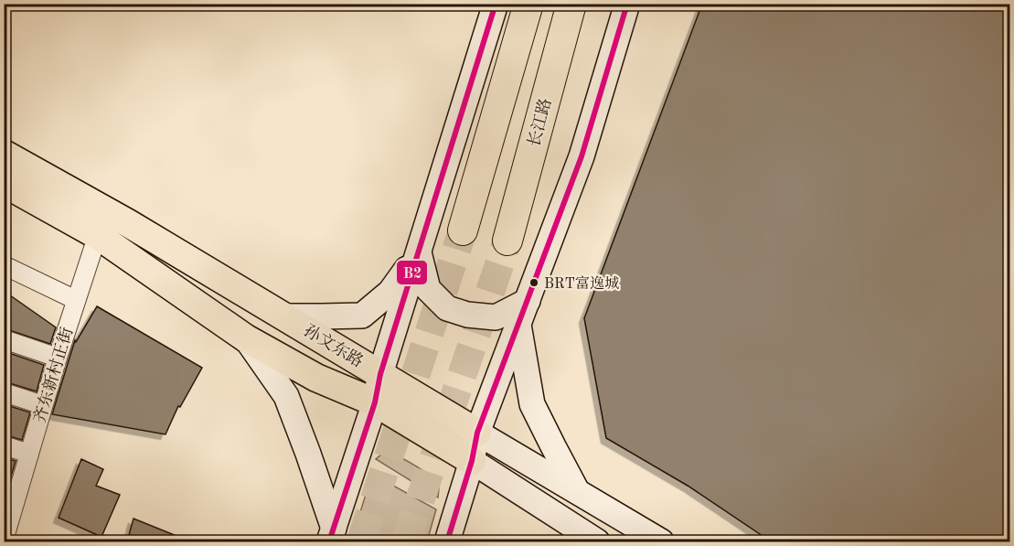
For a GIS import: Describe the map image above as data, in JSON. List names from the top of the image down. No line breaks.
{"streets":{"highway":["长江路"],"main road":["孙文东路"],"street":["齐东新村正街"]},"crossings":[["孙文东路","齐东新村正街"]],"places":["BRT富逸城"],"lines":["transit line B2"]}
